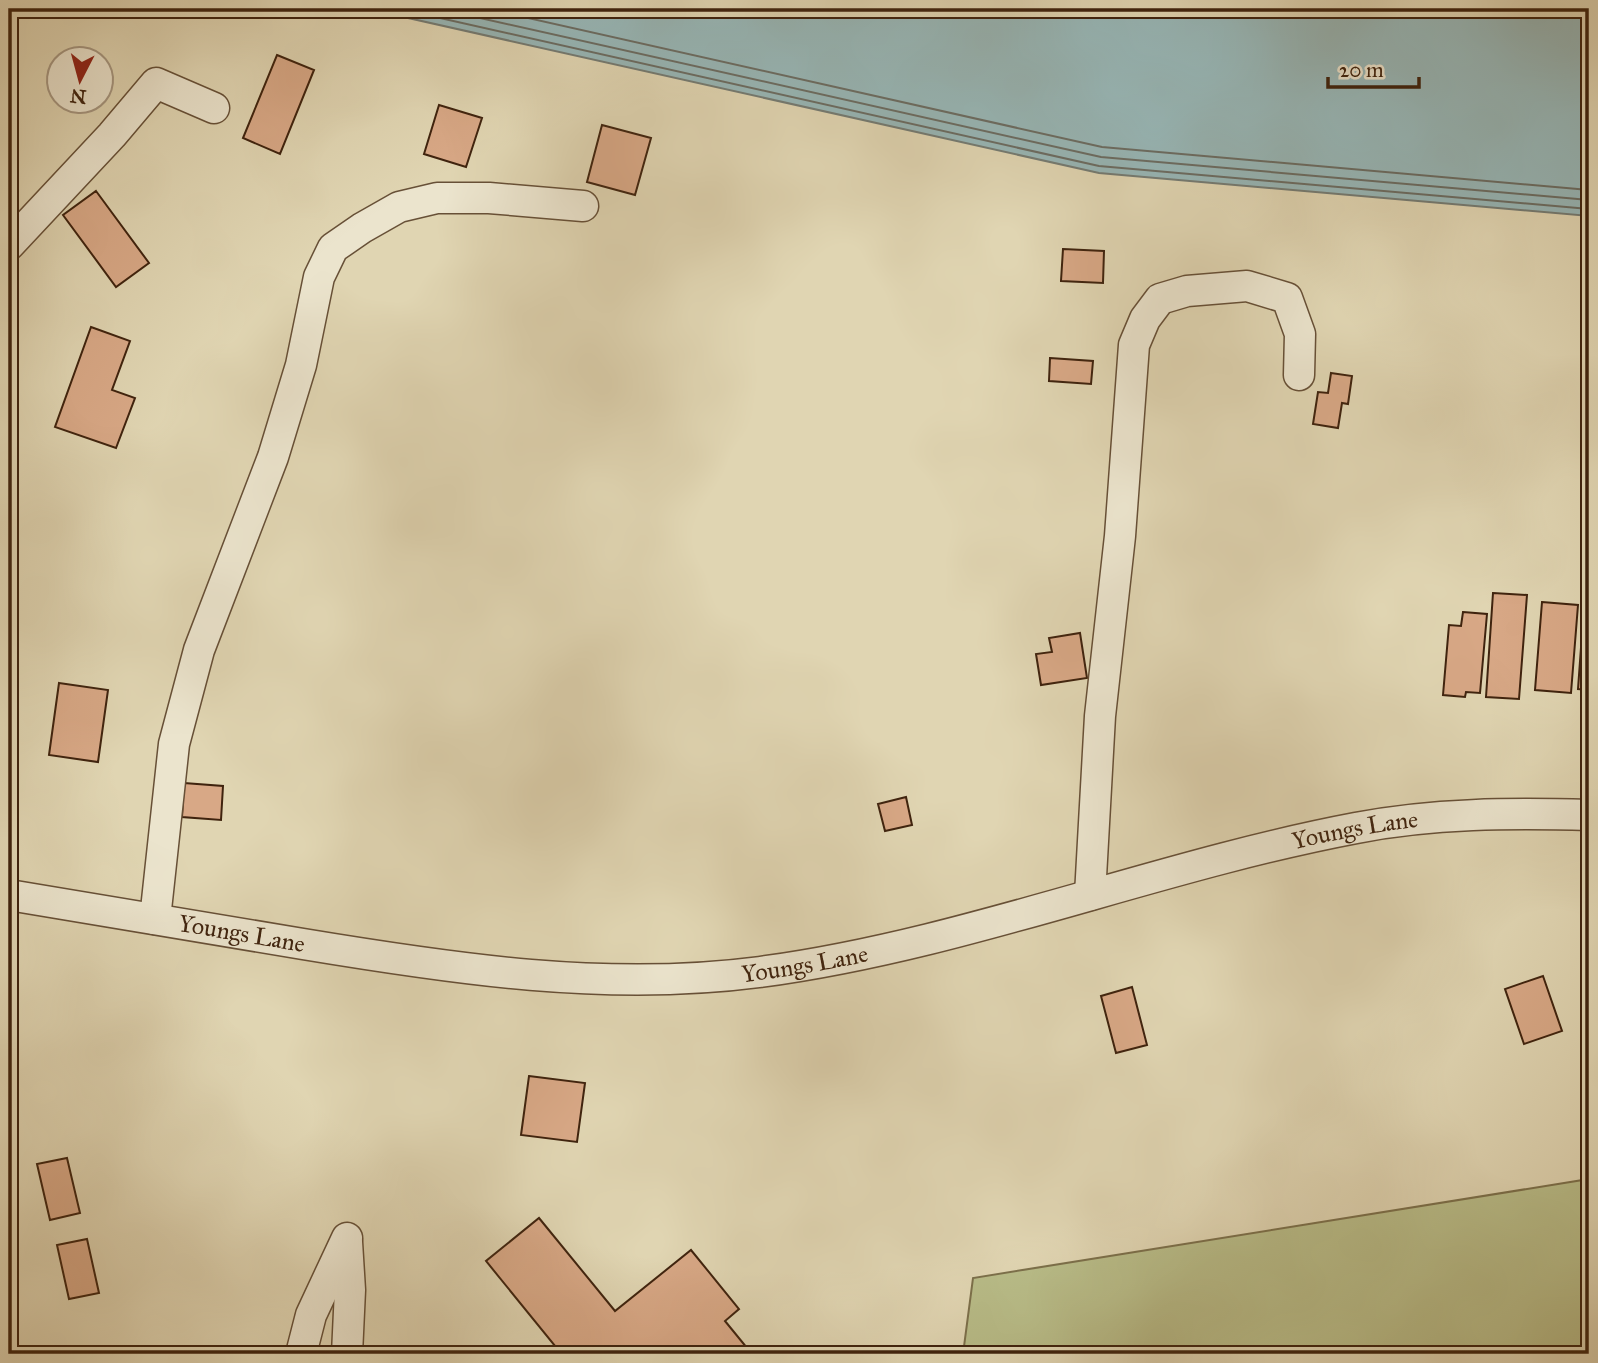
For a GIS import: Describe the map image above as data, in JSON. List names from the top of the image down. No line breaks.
{"streets":{"street":["Youngs Lane"]},"scale_bar":"20 m","north":"bottom"}
